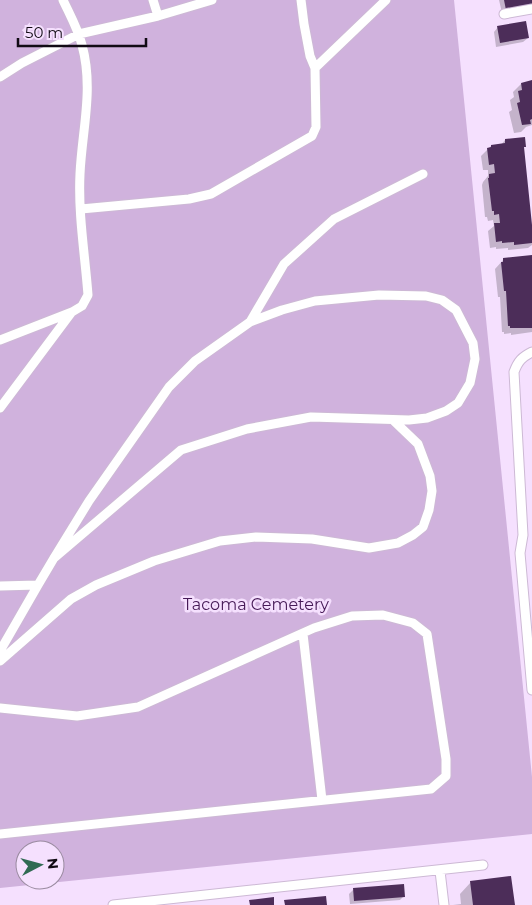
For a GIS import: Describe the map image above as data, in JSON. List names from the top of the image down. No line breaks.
{"parks":["Tacoma Cemetery"],"scale_bar":"50 m","north":"right"}
